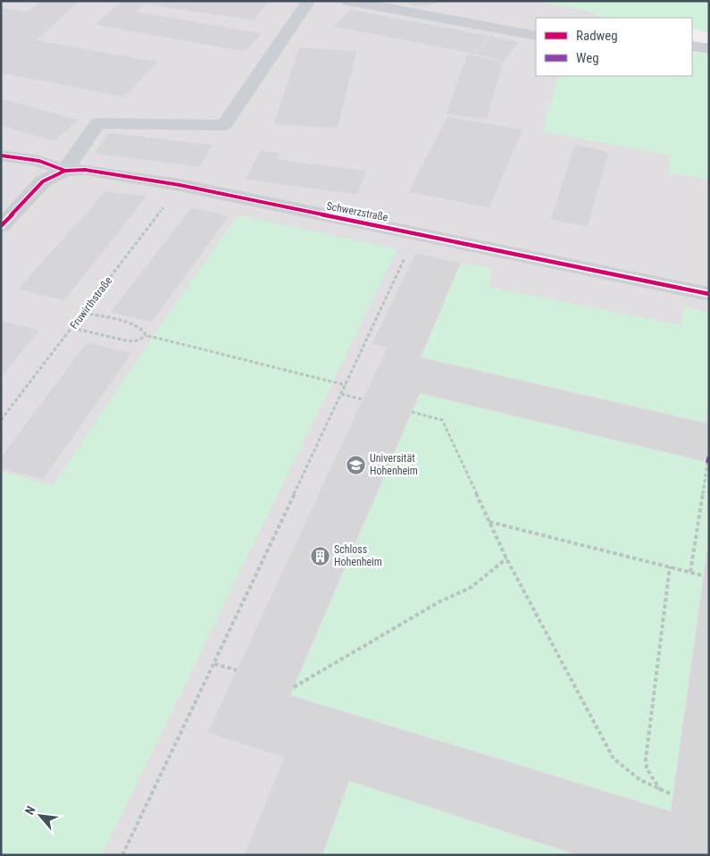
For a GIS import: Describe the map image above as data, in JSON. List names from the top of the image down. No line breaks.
{"streets":{"street":["Schwerzstraße"],"path":["Fruwirthstraße"]},"crossings":[["Schwerzstraße","Fruwirthstraße"]],"places":{"school or university":["Universität Hohenheim"],"building":["Schloss Hohenheim"]},"legend":["Radweg","Weg"],"north":"top left"}
